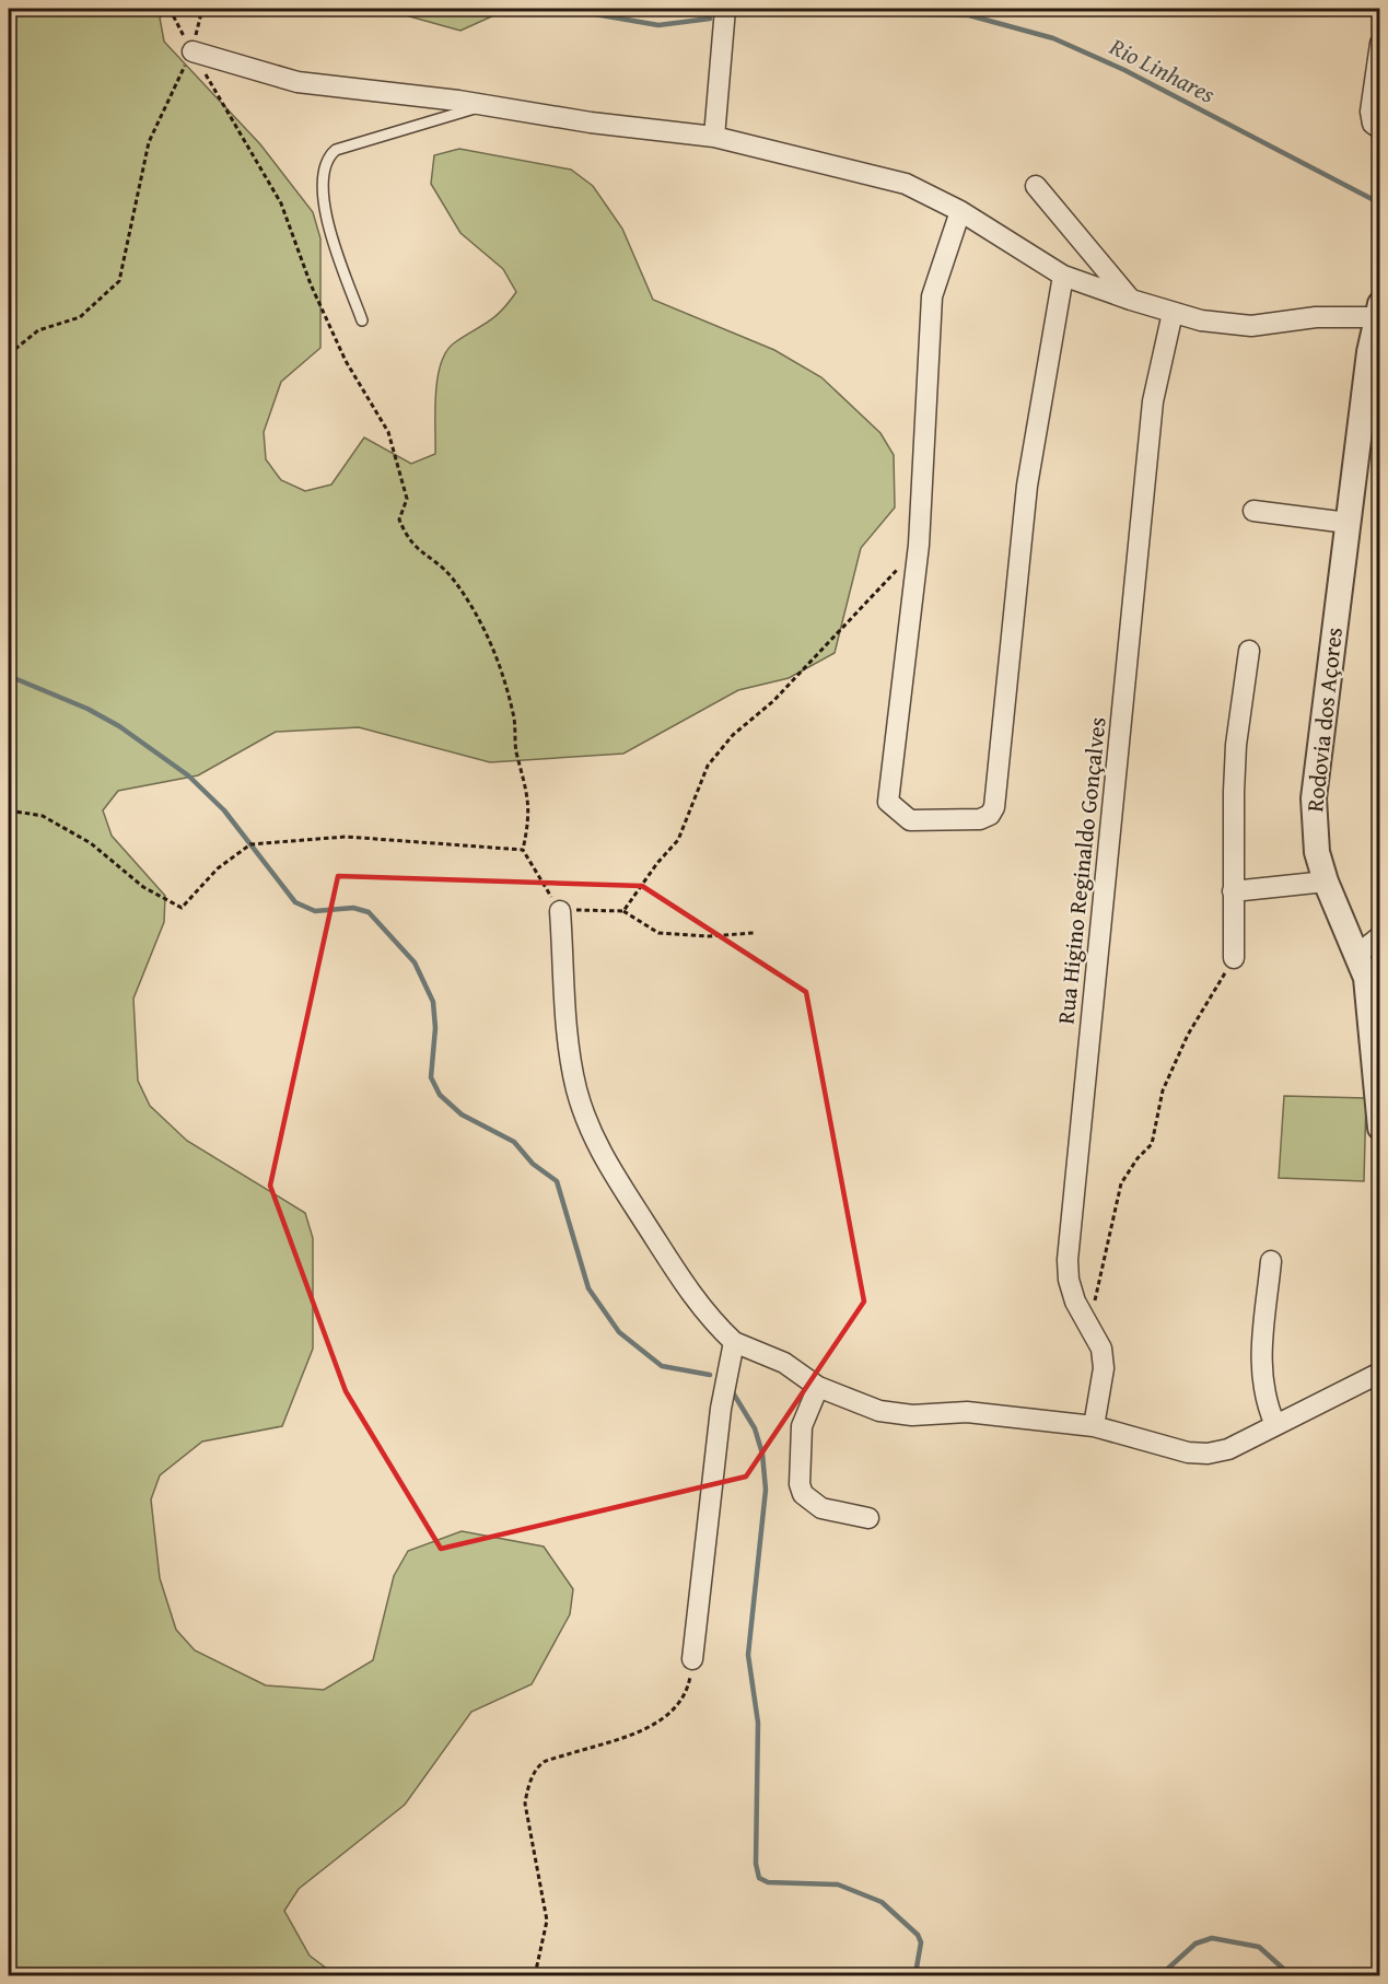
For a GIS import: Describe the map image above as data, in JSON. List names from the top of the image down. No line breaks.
{"streets":{"street":["Rodovia dos Açores","Rua Higino Reginaldo Gonçalves"]},"water":["Rio Linhares"]}
